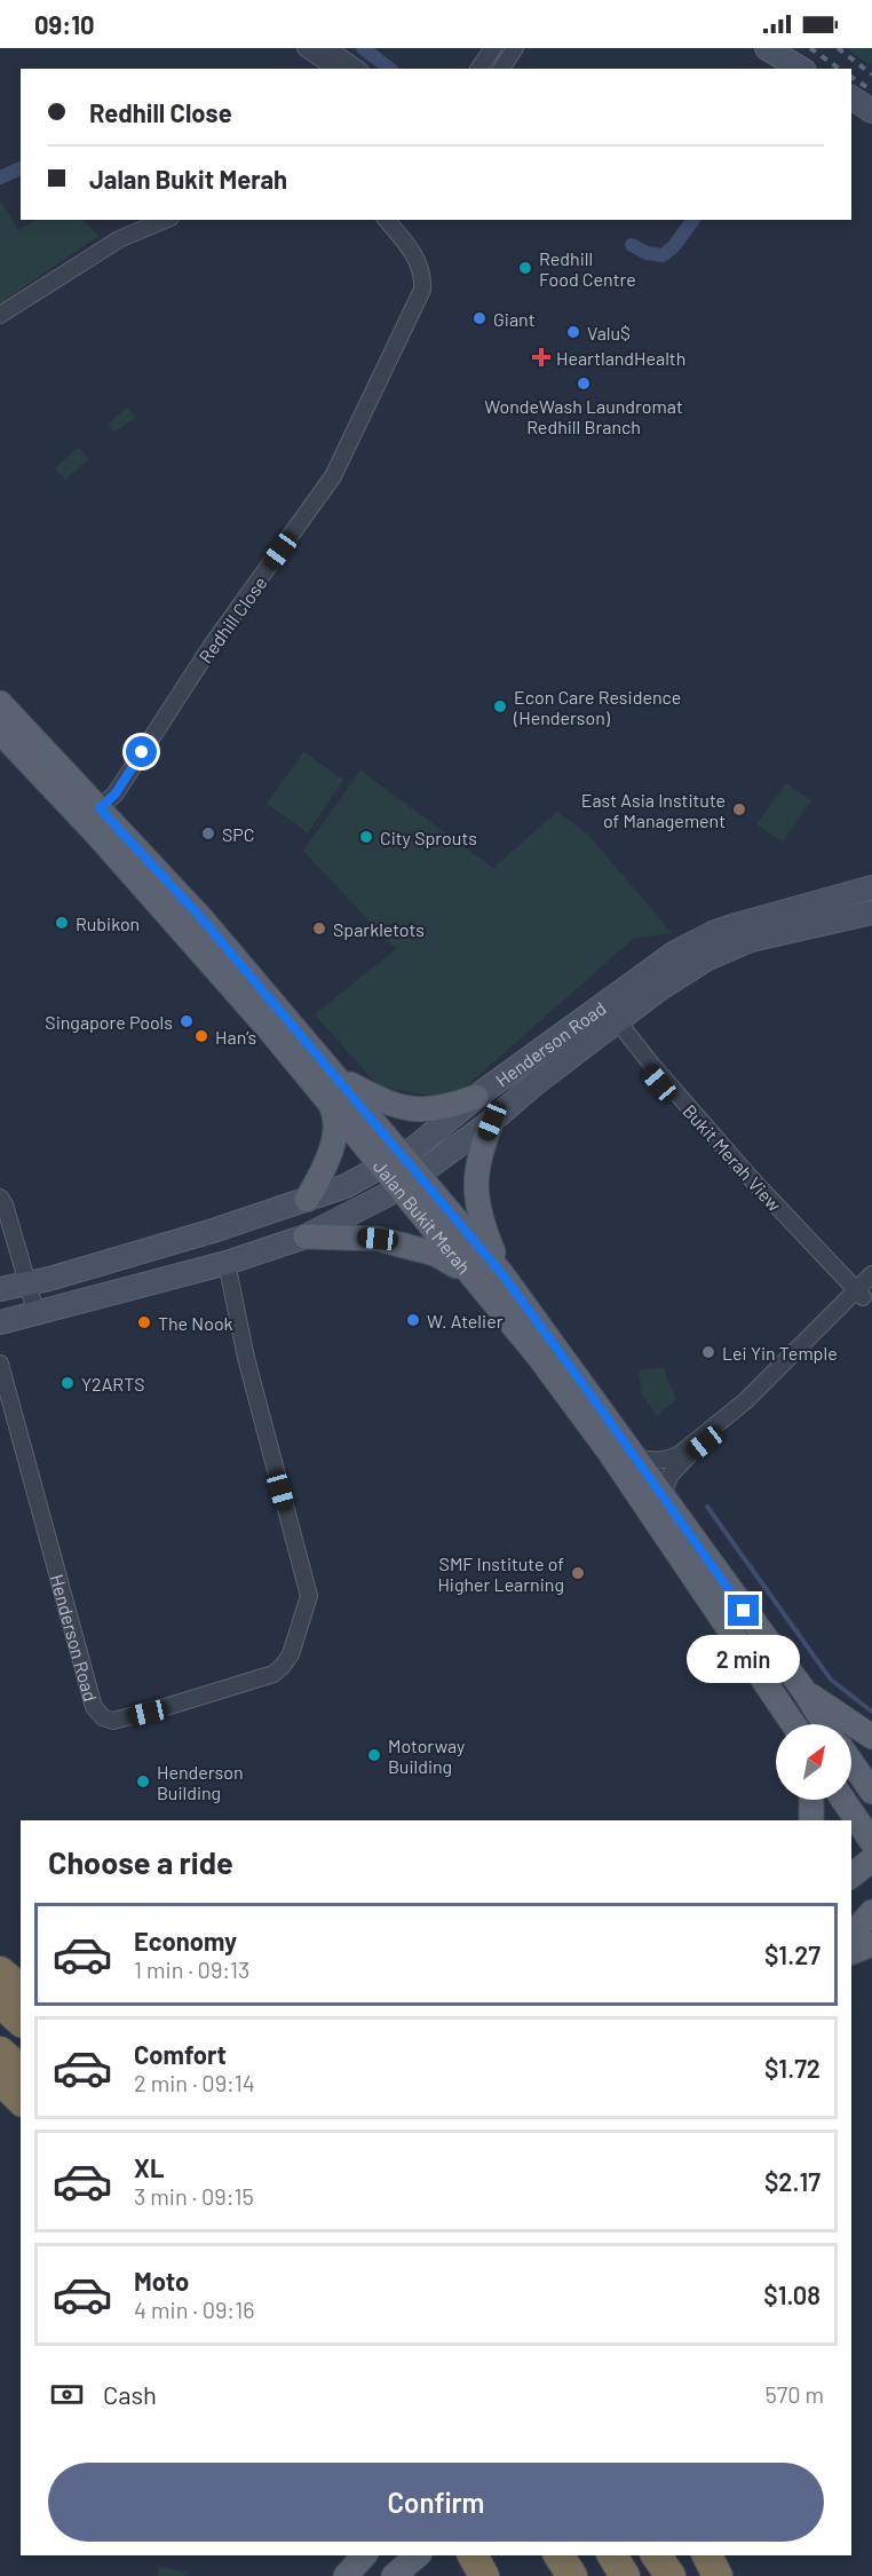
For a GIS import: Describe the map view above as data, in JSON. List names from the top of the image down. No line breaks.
{"streets":{"main road":["Henderson Road","Jalan Bukit Merah"],"street":["Redhill Close","Bukit Merah View"]},"crossings":[["Redhill Close","Jalan Bukit Merah"],["Henderson Road","Bukit Merah View"],["Henderson Road","Jalan Bukit Merah"]],"places":{"other":["Redhill Food Centre","Giant","Valu$","WondeWash Laundromat Redhill Branch","Econ Care Residence (Henderson)","East Asia Institute of Management","SPC","City Sprouts","Rubikon","Sparkletots","Singapore Pools","Han’s","W. Atelier","The Nook","Lei Yin Temple","Y2ARTS","SMF Institute of Higher Learning","Motorway Building","Henderson Building"],"health":["HeartlandHealth"]},"north":"top right","page":{"status":"09:10","banner":["Redhill Close","Jalan Bukit Merah"],"bubble":"2 min","heading":"Choose a ride","list":[{"name":"Economy","note":"1 min · 09:13","value":"$1.27"},{"name":"Comfort","note":"2 min · 09:14","value":"$1.72"},{"name":"XL","note":"3 min · 09:15","value":"$2.17"},{"name":"Moto","note":"4 min · 09:16","value":"$1.08"}],"pay":["Cash","570 m"],"buttons":"Confirm"}}
